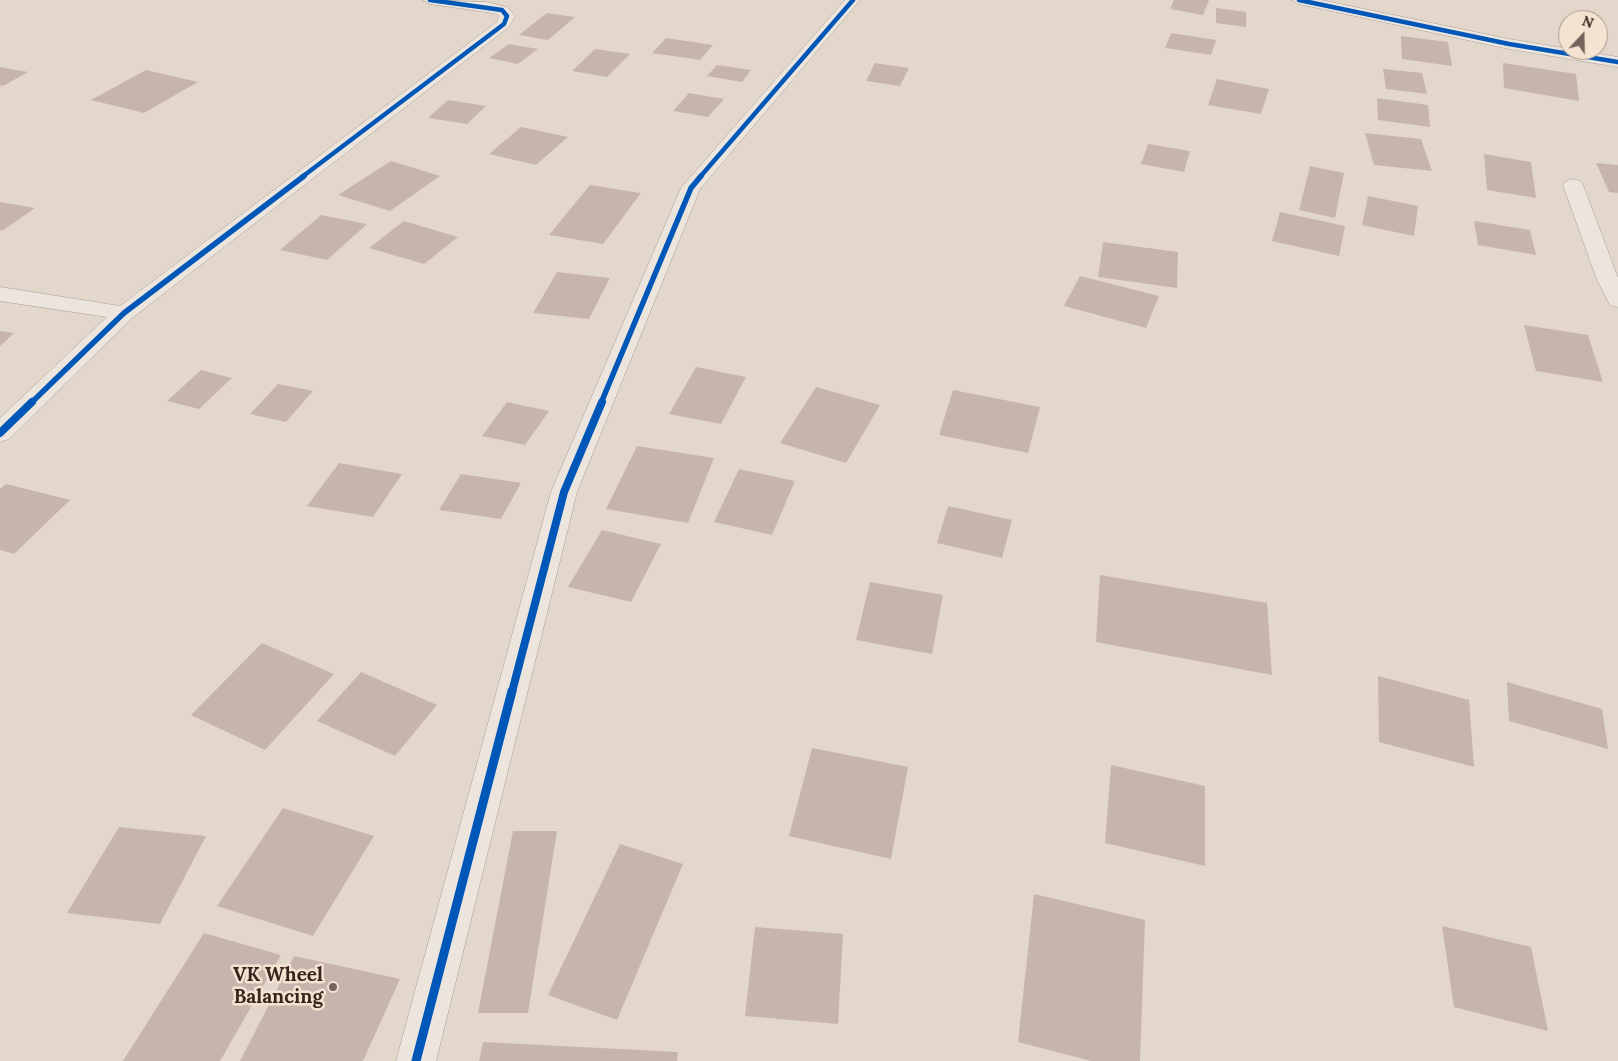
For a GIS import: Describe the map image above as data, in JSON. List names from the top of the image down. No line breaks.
{"places":["VK Wheel Balancing"],"north":"top"}
